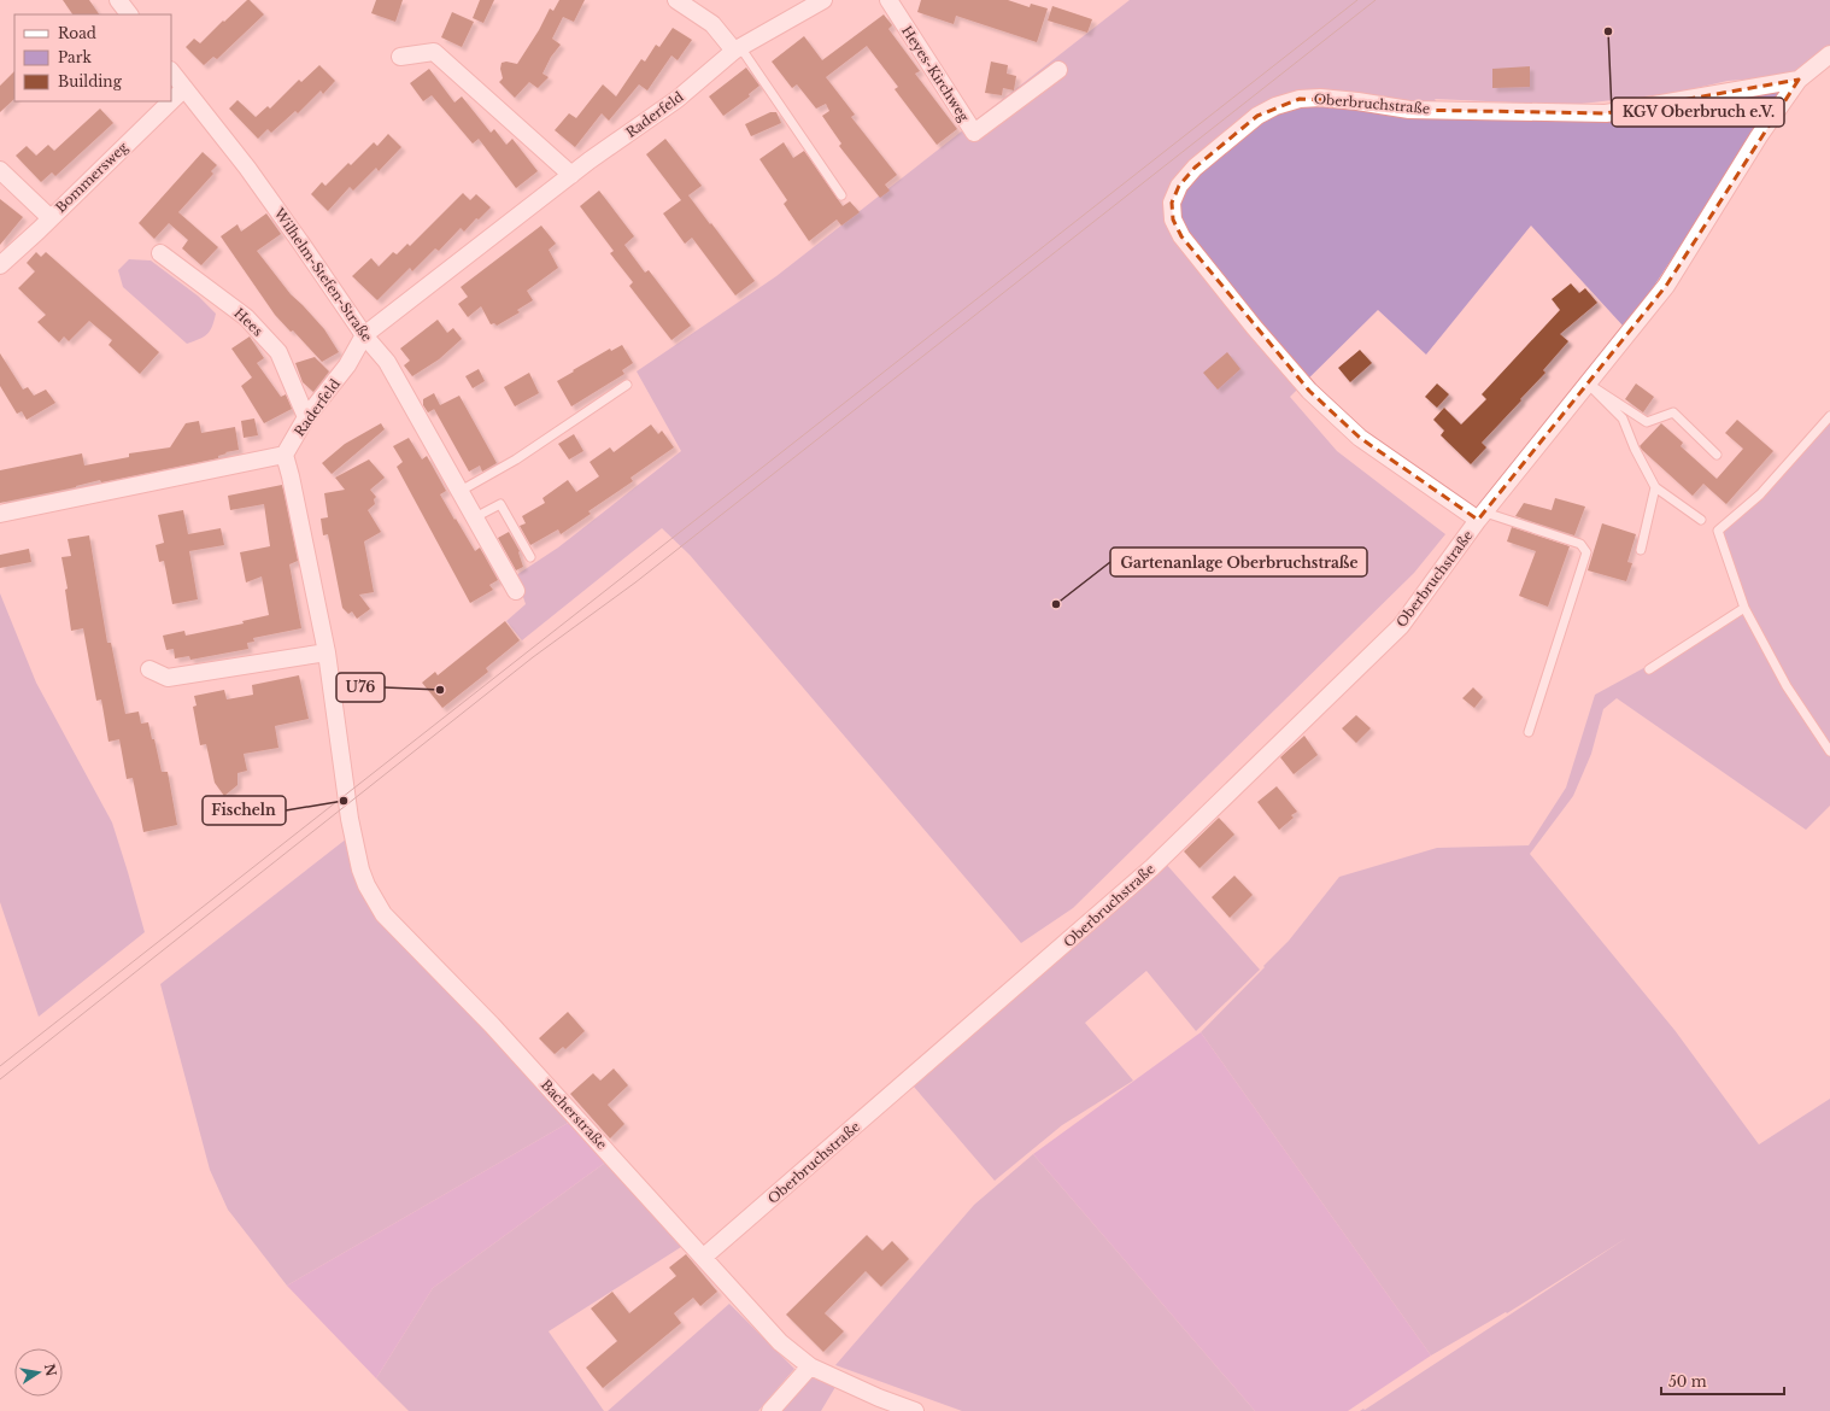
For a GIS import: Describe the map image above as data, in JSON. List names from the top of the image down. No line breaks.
{"streets":{"street":["Heyes-Kirchweg","Oberbruchstraße","Raderfeld","Bommersweg","Wilhelm-Stefen-Straße","Hees","Bacherstraße"]},"crossings":[["Oberbruchstraße","Bacherstraße"],["Raderfeld","Wilhelm-Stefen-Straße"],["Raderfeld","Hees"],["Bommersweg","Wilhelm-Stefen-Straße"]],"places":["KGV Oberbruch e.V.","Gartenanlage Oberbruchstraße","U76","Fischeln"],"legend":["Road","Park","Building"],"scale_bar":"50 m","north":"right"}
